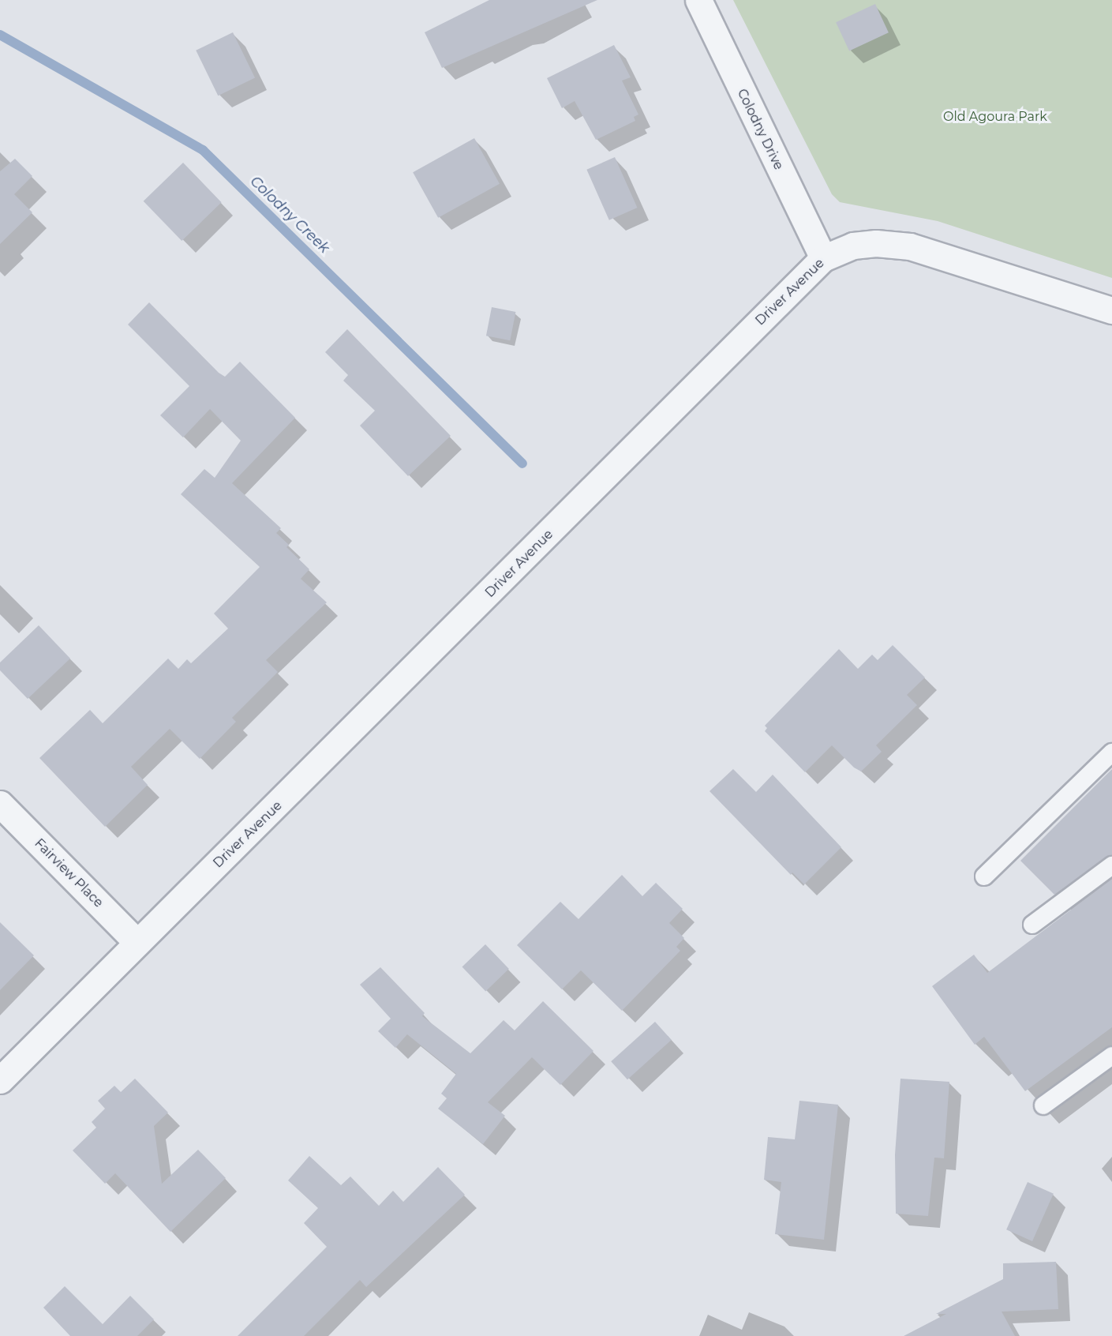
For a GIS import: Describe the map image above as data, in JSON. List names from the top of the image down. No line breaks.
{"streets":{"street":["Colodny Drive","Driver Avenue","Fairview Place"]},"crossings":[["Colodny Drive","Driver Avenue"],["Driver Avenue","Fairview Place"]],"water":["Colodny Creek"],"parks":["Old Agoura Park"]}
